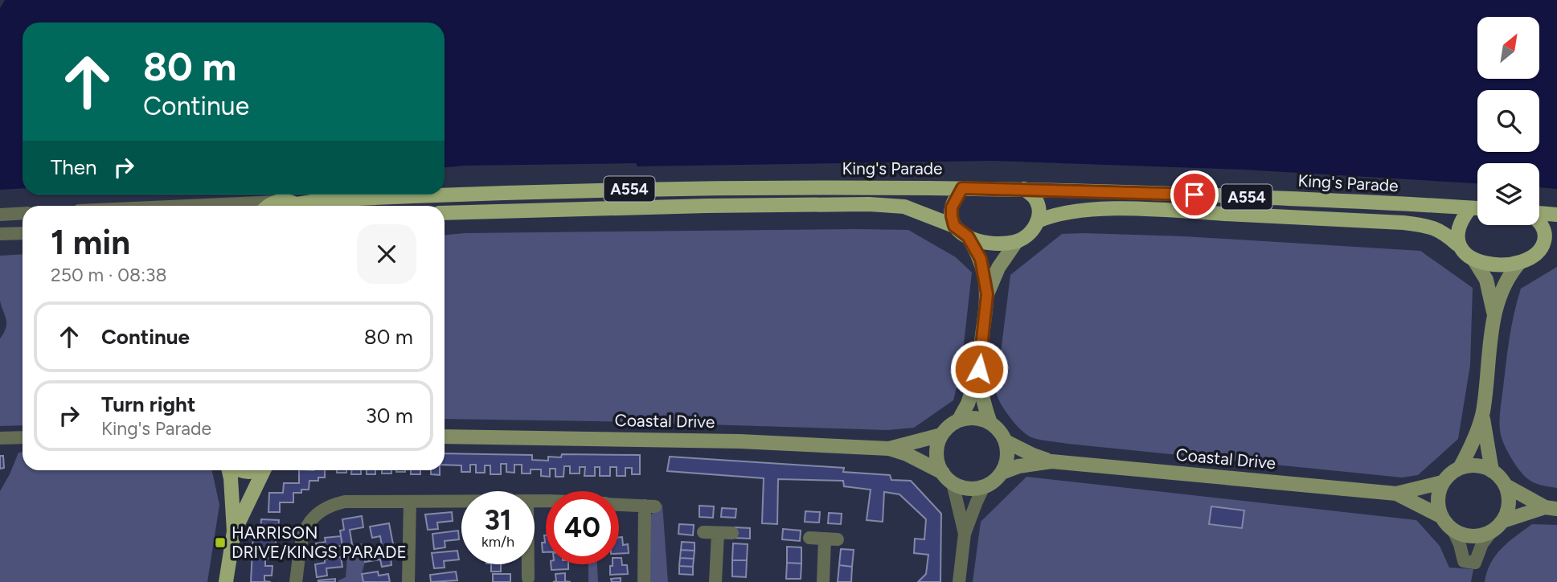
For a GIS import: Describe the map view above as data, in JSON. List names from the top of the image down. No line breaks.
{"streets":{"main road":["King's Parade","A554"],"street":["Coastal Drive"]},"crossings":[["King's Parade","A554"]],"places":{"transit":["HARRISON DRIVE/KINGS PARADE"]},"north":"top right","page":{"turn":["80 m","Continue"],"then":"Then","heading":["1 min","250 m · 08:38"],"list":[{"name":"Continue","value":"80 m"},{"name":"Turn right","note":"King's Parade","value":"30 m"}],"speed":"31 km/h","limit":"40"}}
